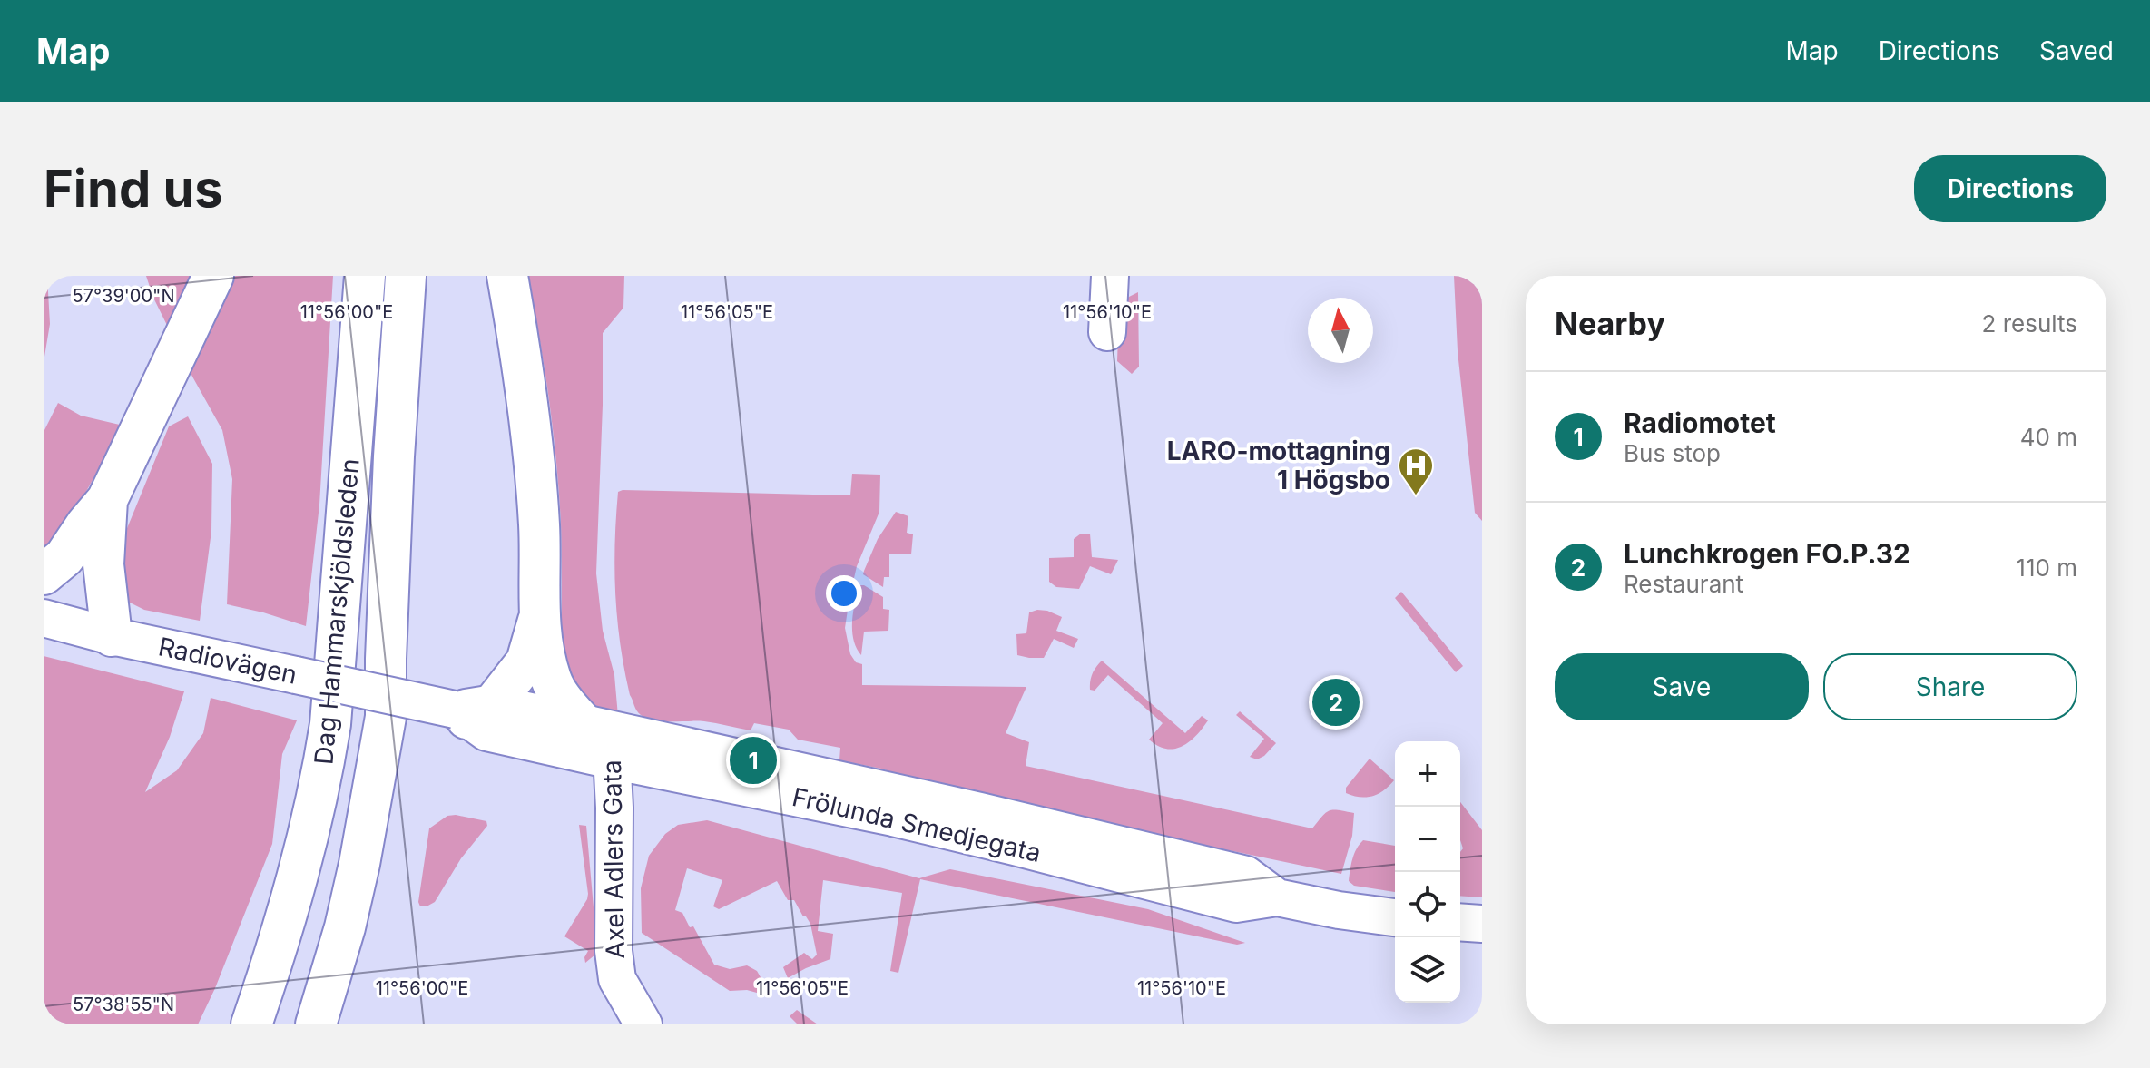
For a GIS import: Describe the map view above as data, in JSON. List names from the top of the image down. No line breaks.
{"streets":{"main road":["Dag Hammarskjöldsleden"],"street":["Radiovägen","Frölunda Smedjegata","Axel Adlers Gata"]},"crossings":[["Radiovägen","Frölunda Smedjegata"],["Frölunda Smedjegata","Axel Adlers Gata"]],"places":{"hospital":["LARO-mottagning 1 Högsbo"]},"north":"top","page":{"header":"Map","nav":["Map","Directions","Saved"],"buttons":["Directions",["Save","Share"]],"title":"Find us","heading":["Nearby","2 results"],"list":[{"mark":"1","name":"Radiomotet","note":"Bus stop","value":"40 m"},{"mark":"2","name":"Lunchkrogen FO.P.32","note":"Restaurant","value":"110 m"}],"pins":["2","1"],"map_buttons":["+","−"]},"coordinates":["57°39'00\"N","11°56'00\"E","11°56'05\"E","11°56'10\"E","57°38'55\"N"]}
